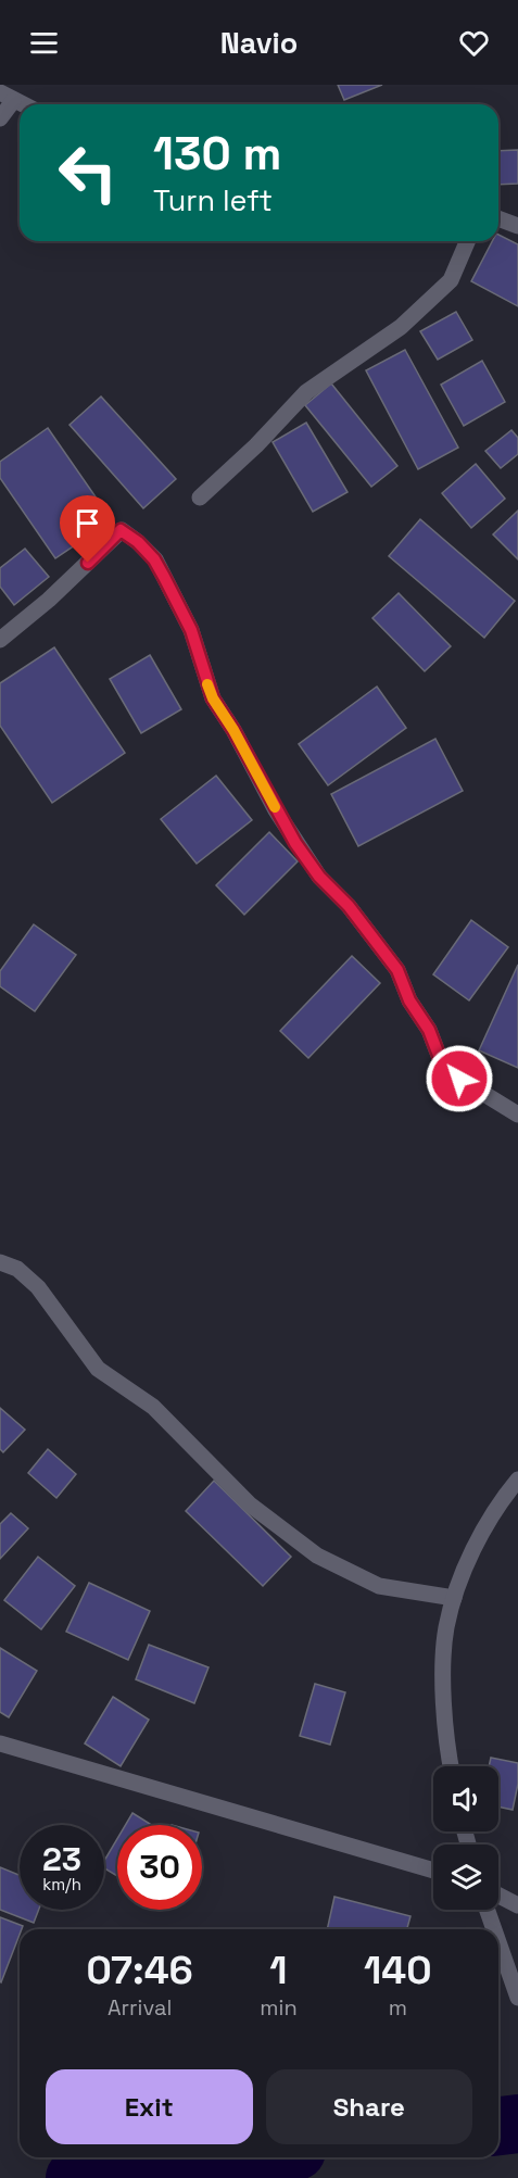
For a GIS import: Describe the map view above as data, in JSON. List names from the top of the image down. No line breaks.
{"page":{"header":"Navio","turn":["130 m","Turn left"],"speed":"23 km/h","limit":"30","eta":["07:46","Arrival","1","min","140","m"],"buttons":["Exit","Share"]}}
